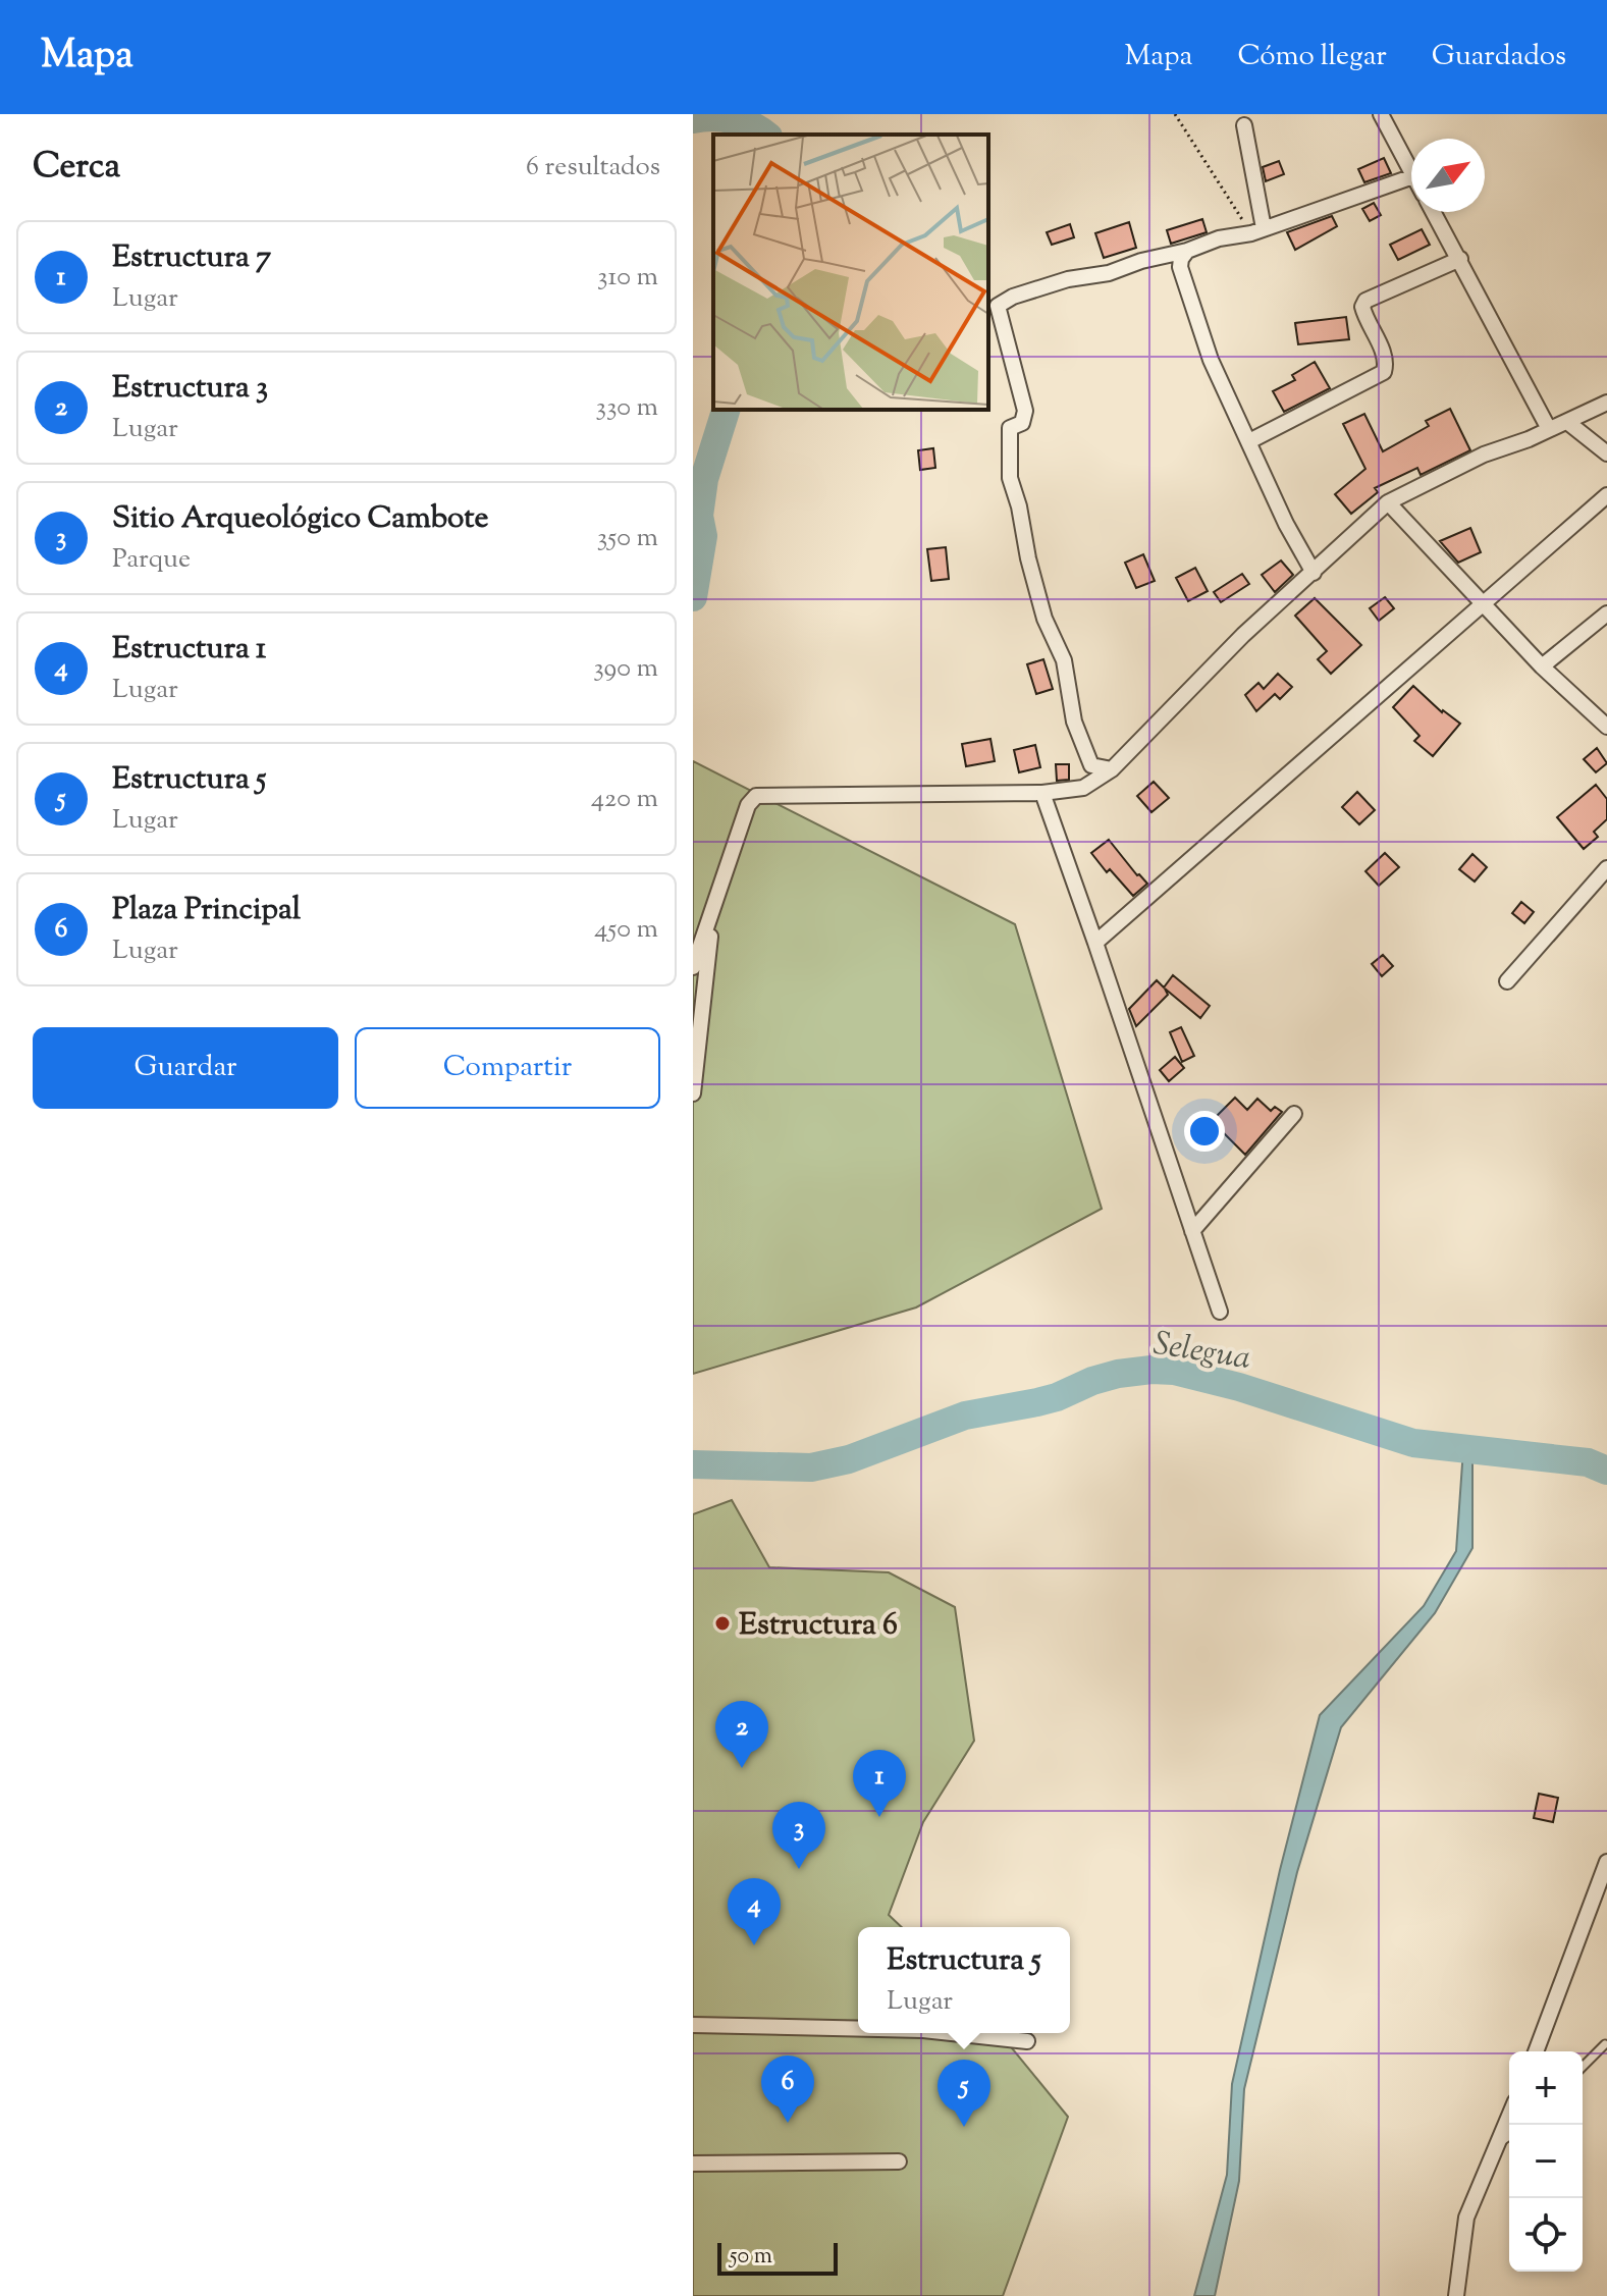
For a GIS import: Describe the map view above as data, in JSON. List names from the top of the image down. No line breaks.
{"water":["Selegua"],"places":["Estructura 6"],"scale_bar":"50 m","north":"top right","page":{"header":"Mapa","nav":["Mapa","Cómo llegar","Guardados"],"heading":["Cerca","6 resultados"],"list":[{"mark":"1","name":"Estructura 7","note":"Lugar","value":"310 m"},{"mark":"2","name":"Estructura 3","note":"Lugar","value":"330 m"},{"mark":"3","name":"Sitio Arqueológico Cambote","note":"Parque","value":"350 m"},{"mark":"4","name":"Estructura 1","note":"Lugar","value":"390 m"},{"mark":"5","name":"Estructura 5","note":"Lugar","value":"420 m"},{"mark":"6","name":"Plaza Principal","note":"Lugar","value":"450 m"}],"buttons":["Guardar","Compartir"],"pins":["2","1","3","4","6","5"],"popup":["Estructura 5","Lugar"],"map_buttons":["+","−"],"scale":"50 m"}}
